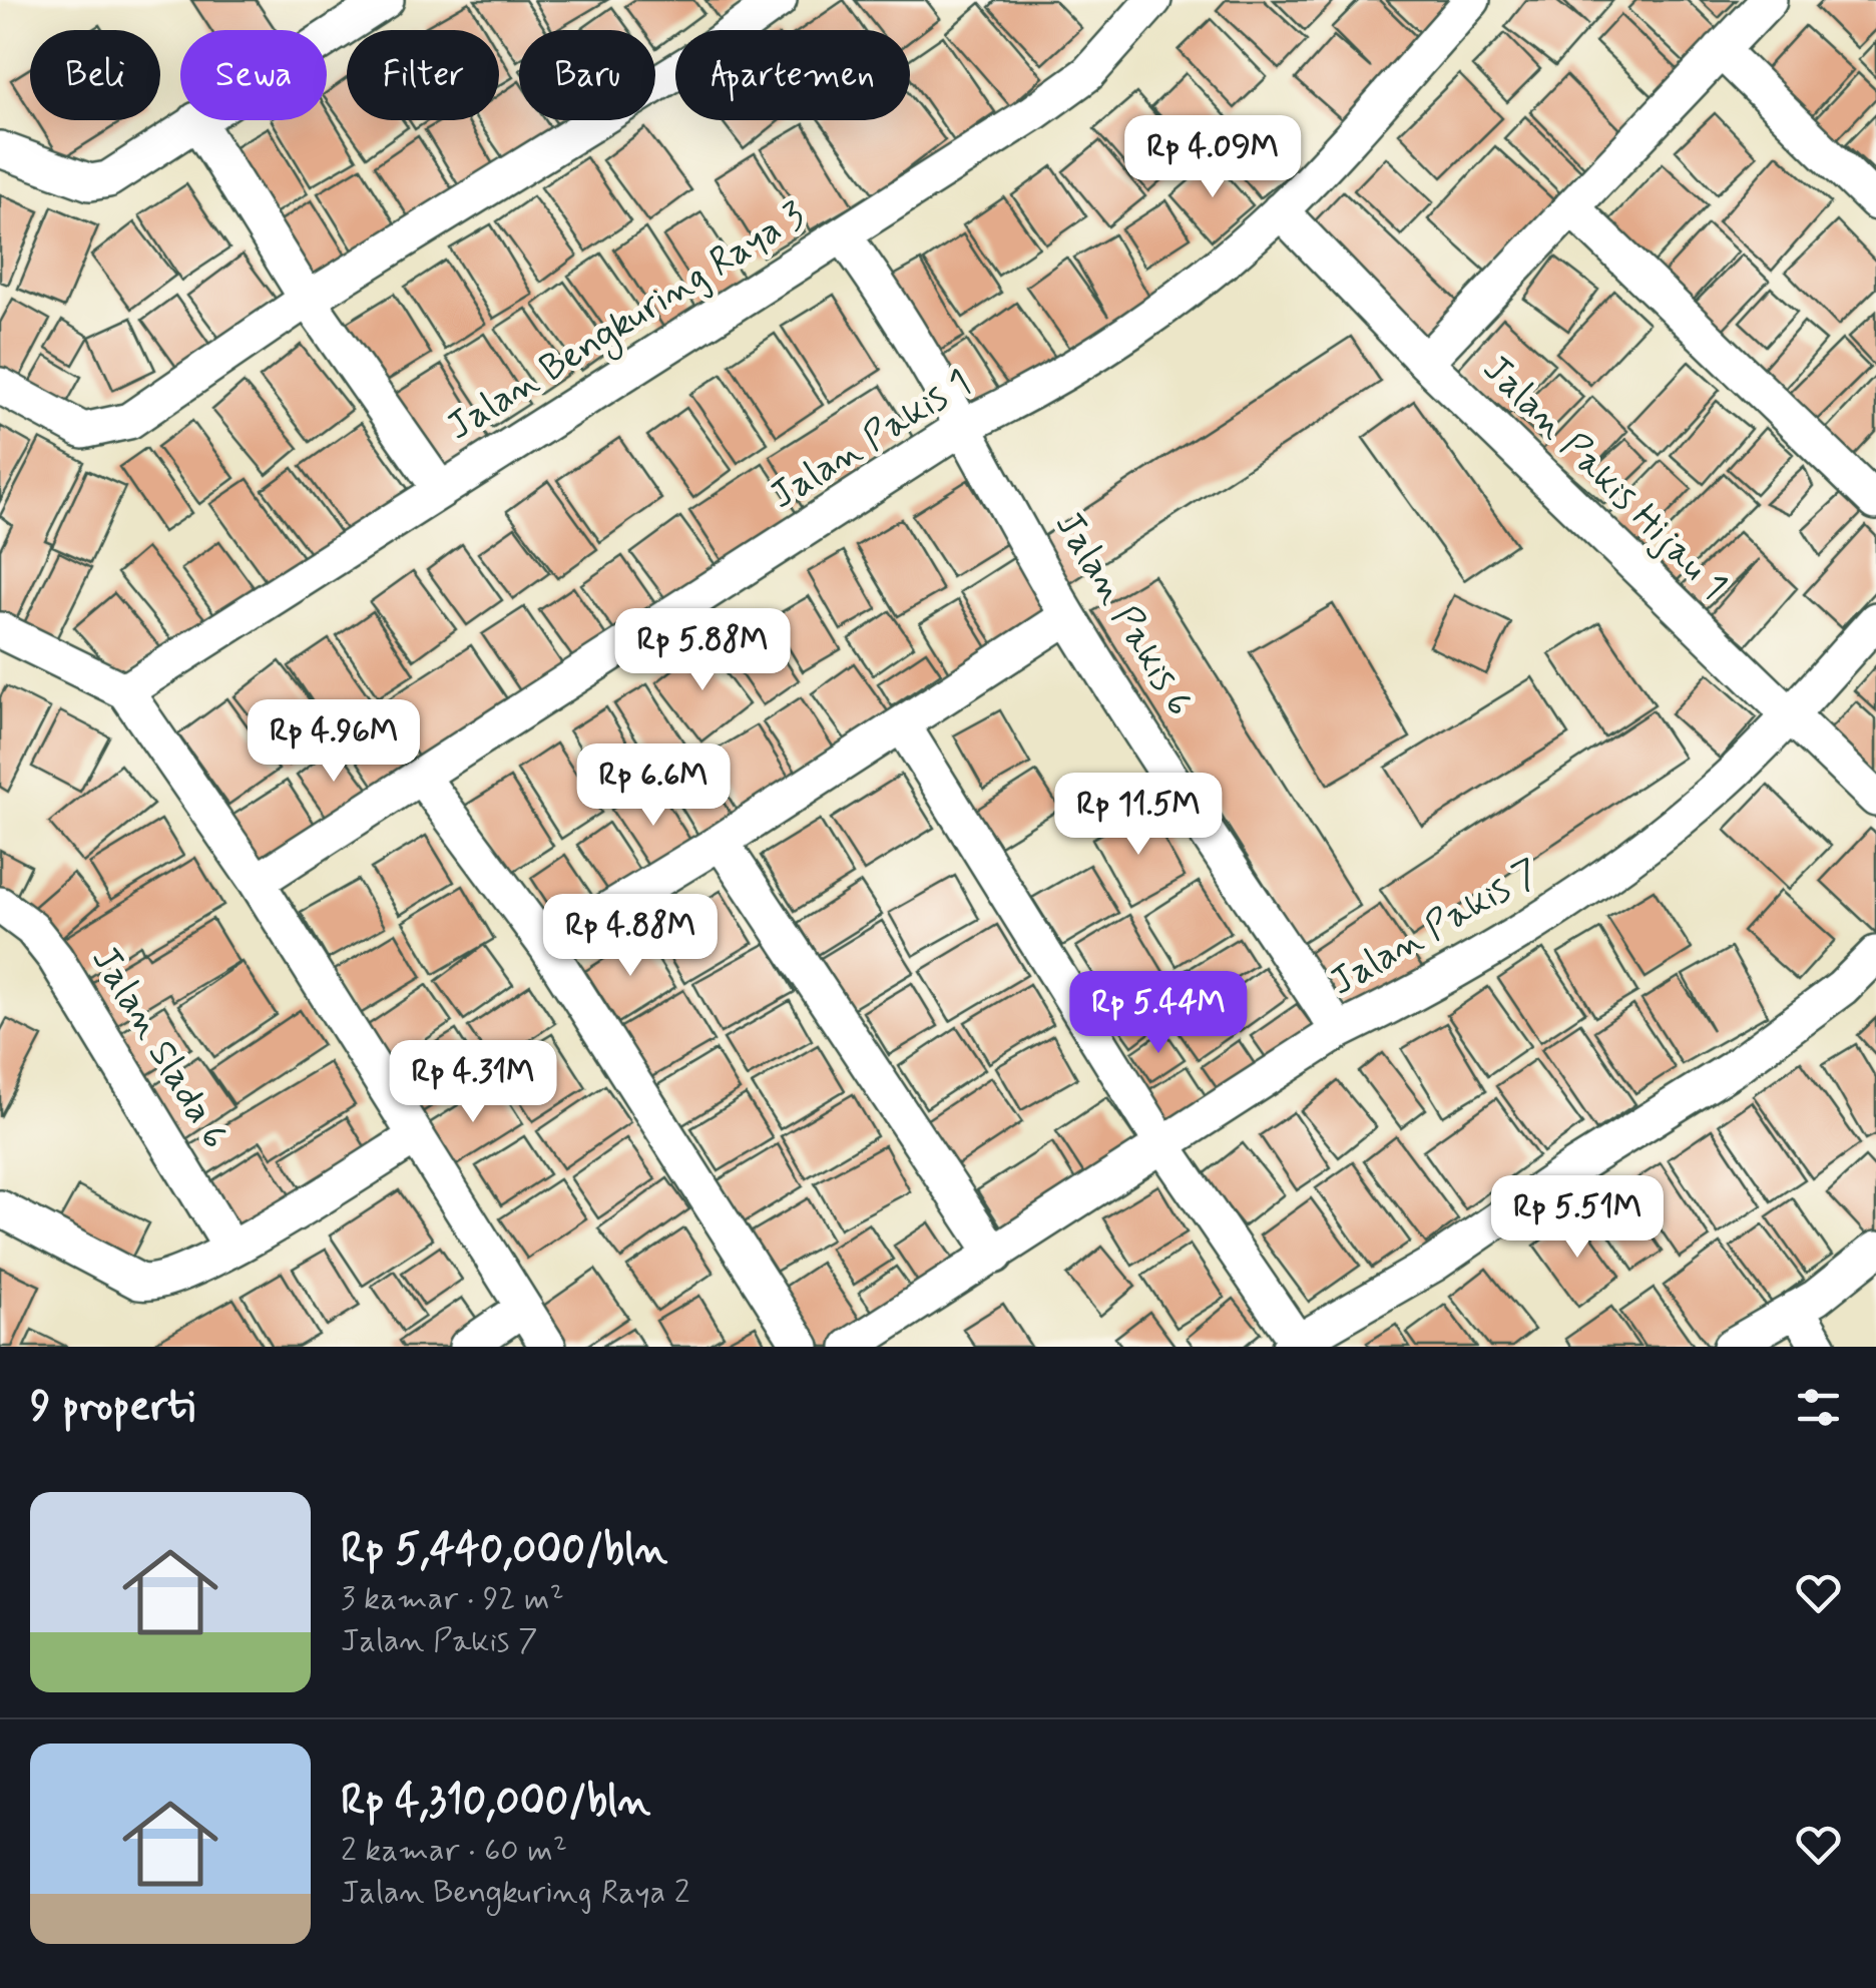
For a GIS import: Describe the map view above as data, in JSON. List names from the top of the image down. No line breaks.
{"streets":{"street":["Jalan Bengkuring Raya 3","Jalan Pakis 1","Jalan Pakis Hijau 1","Jalan Pakis 6","Jalan Pakis 7","Jalan Slada 6"]},"crossings":[["Jalan Bengkuring Raya 3","Jalan Pakis 6"],["Jalan Pakis 1","Jalan Pakis Hijau 1"],["Jalan Pakis 1","Jalan Pakis 6"],["Jalan Pakis Hijau 1","Jalan Pakis 7"],["Jalan Pakis 6","Jalan Pakis 7"]],"page":{"chip":["Beli","Sewa","Filter","Baru","Apartemen"],"price":["Rp 4.09M","Rp 5.88M","Rp 4.96M","Rp 6.6M","Rp 11.5M","Rp 4.88M","Rp 5.44M","Rp 4.31M","Rp 5.51M"],"heading":"9 properti","list":[{"name":"Rp 5,440,000/bln","note":"3 kamar · 92 m² · Jalan Pakis 7"},{"name":"Rp 4,310,000/bln","note":"2 kamar · 60 m² · Jalan Bengkuring Raya 2"}]}}
